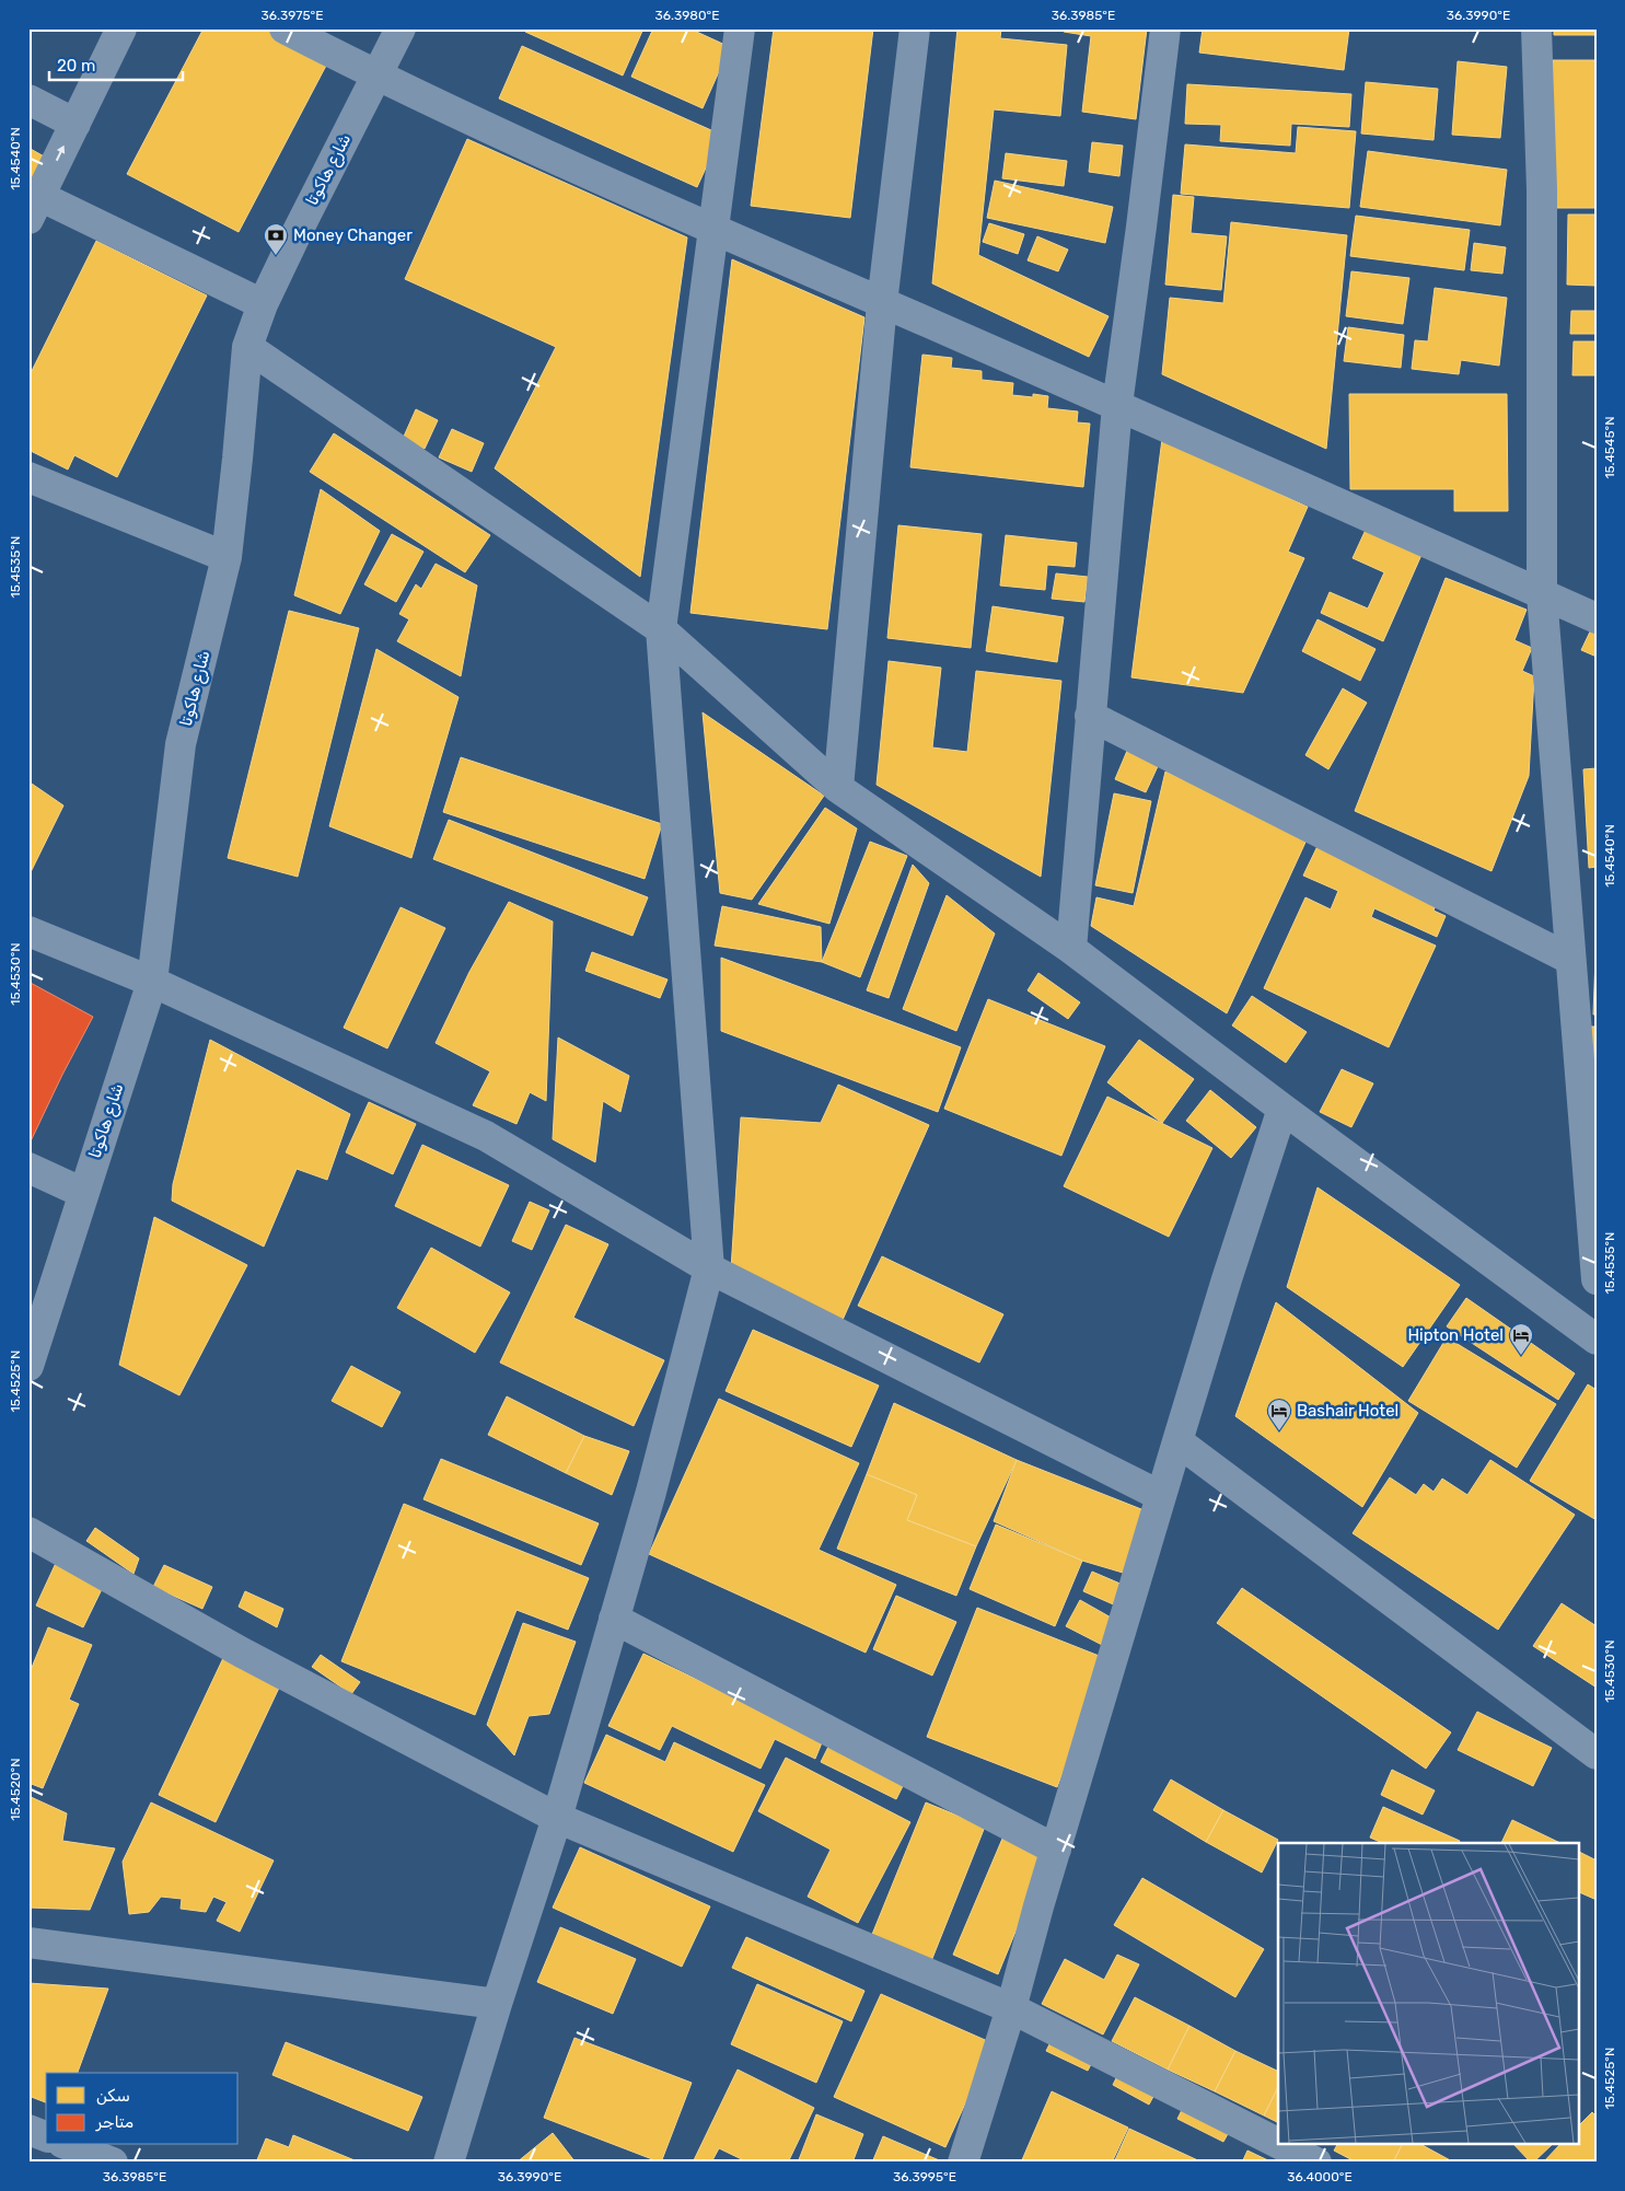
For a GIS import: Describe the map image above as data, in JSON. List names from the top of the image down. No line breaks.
{"streets":{"street":["شارع هاكوتا"]},"places":{"bank":["Money Changer"],"hotel":["Hipton Hotel","Bashair Hotel"]},"legend":["سكن","متاجر"],"scale_bar":"20 m","coordinates":["36.3975°E","36.3980°E","36.3985°E","36.3990°E","15.4540°N","15.4545°N","15.4535°N","15.4530°N","15.4525°N","15.4520°N","36.3995°E","36.4000°E"]}
